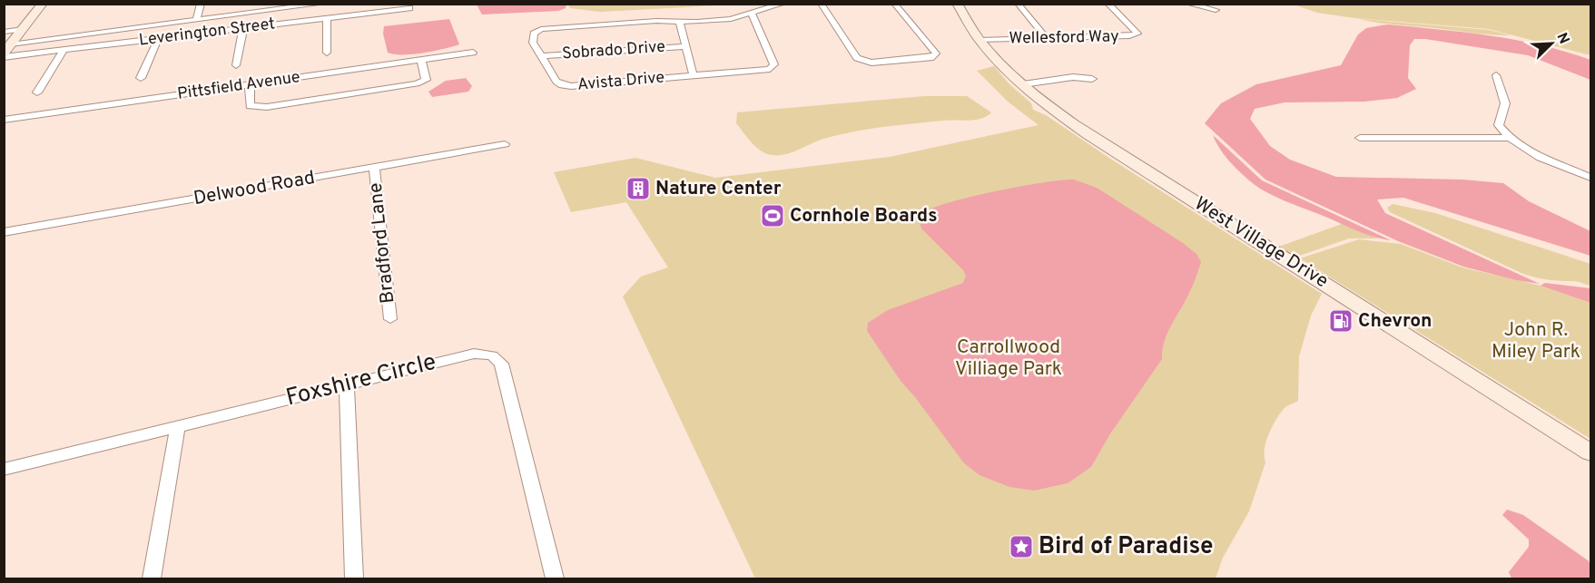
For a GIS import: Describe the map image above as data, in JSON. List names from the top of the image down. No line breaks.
{"streets":{"street":["Leverington Street","Wellesford Way","Sobrado Drive","Avista Drive","Pittsfield Avenue","Delwood Road","Bradford Lane","West Village Drive","Foxshire Circle"]},"crossings":[["Wellesford Way","West Village Drive"],["Sobrado Drive","Avista Drive"],["Delwood Road","Bradford Lane"]],"parks":["John R. Miley Park","Carrollwood Villiage Park"],"places":{"building":["Nature Center"],"sports":["Cornhole Boards"],"fuel station":["Chevron"],"place":["Bird of Paradise"]},"north":"top right"}
